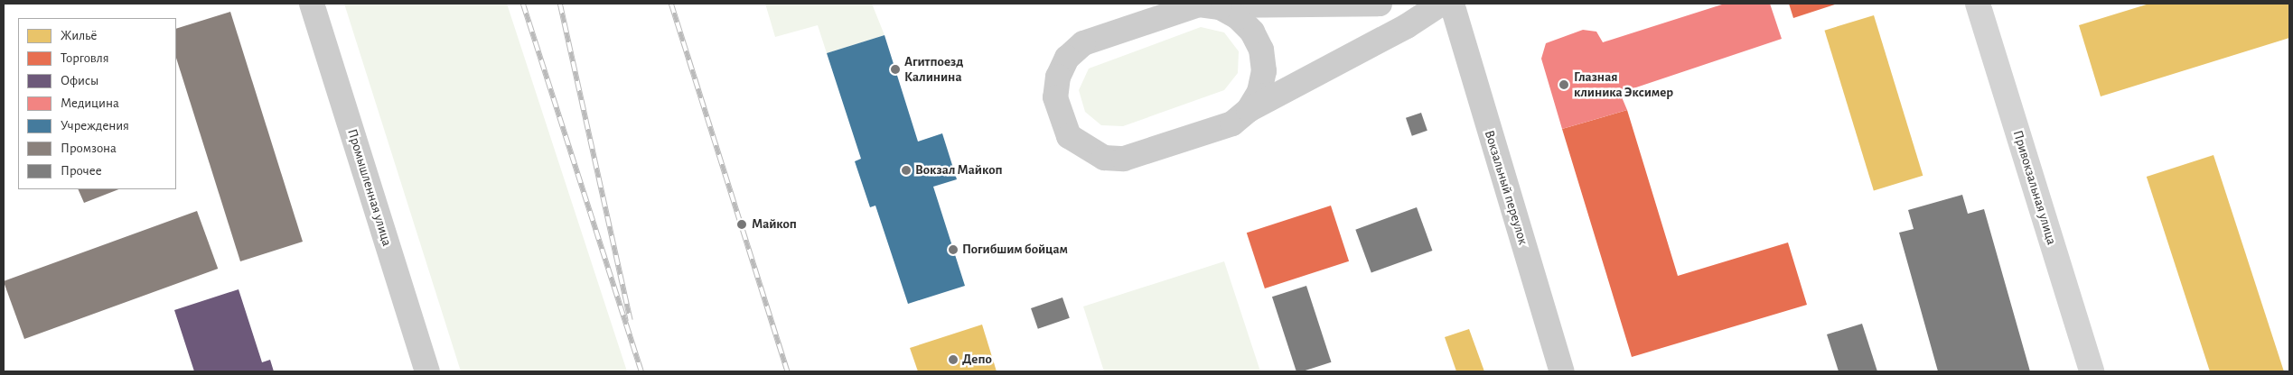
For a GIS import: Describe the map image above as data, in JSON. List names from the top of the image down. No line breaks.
{"streets":{"street":["Промышленная улица","Вокзальный переулок","Привокзальная улица"]},"places":["Агитпоезд Калинина","Глазная клиника Эксимер","Вокзал Майкоп","Майкоп","Погибшим бойцам","Депо"],"legend":["Жильё","Торговля","Офисы","Медицина","Учреждения","Промзона","Прочее"]}
